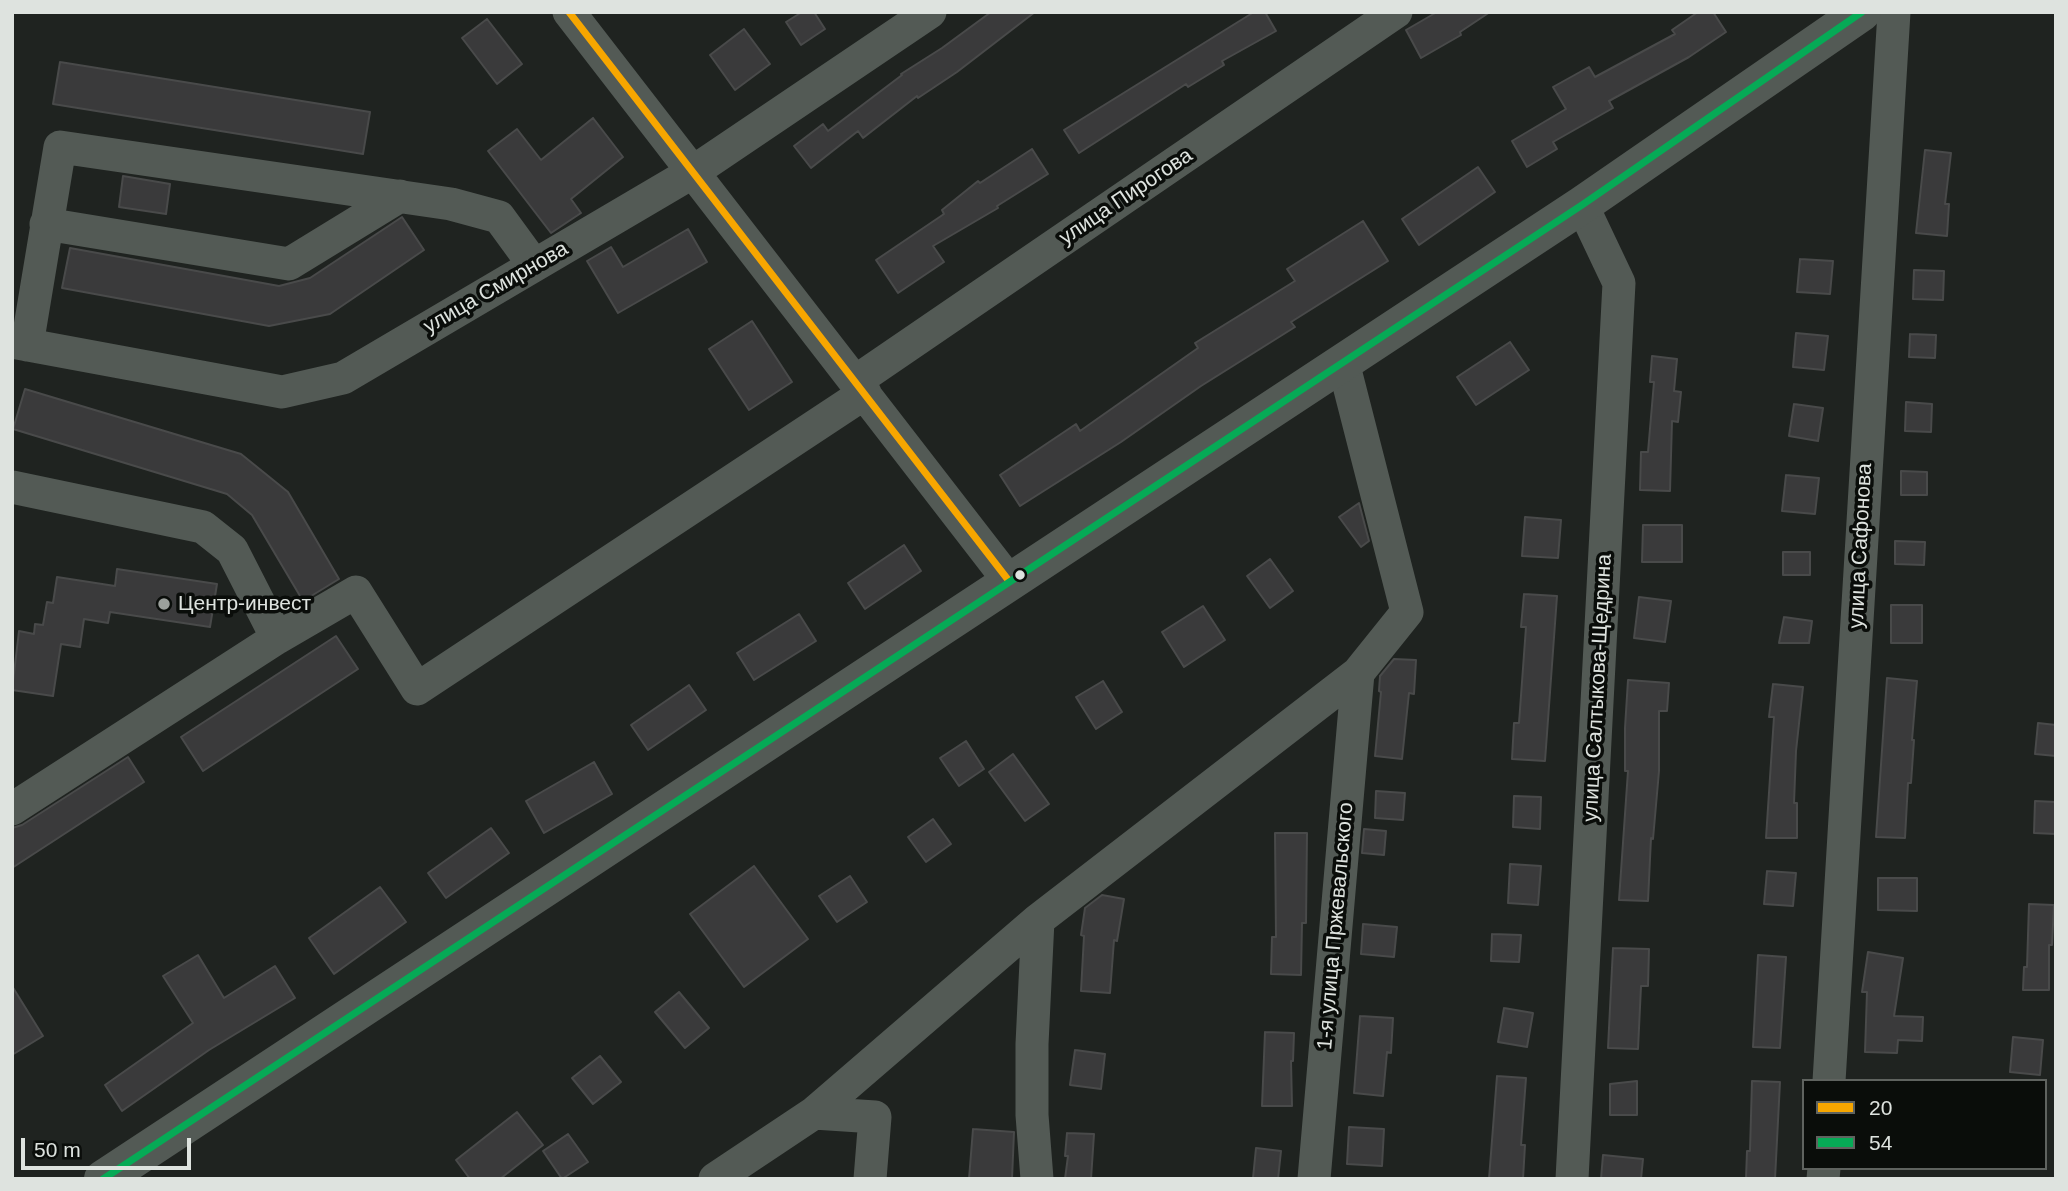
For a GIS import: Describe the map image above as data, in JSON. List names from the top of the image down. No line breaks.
{"streets":{"street":["улица Пирогова","улица Смирнова","улица Сафонова","улица Салтыкова-Щедрина","1-я улица Пржевальского"]},"places":["Центр-инвест"],"lines":["transit line 20","transit line 54"],"legend":["20","54"],"scale_bar":"50 m"}
